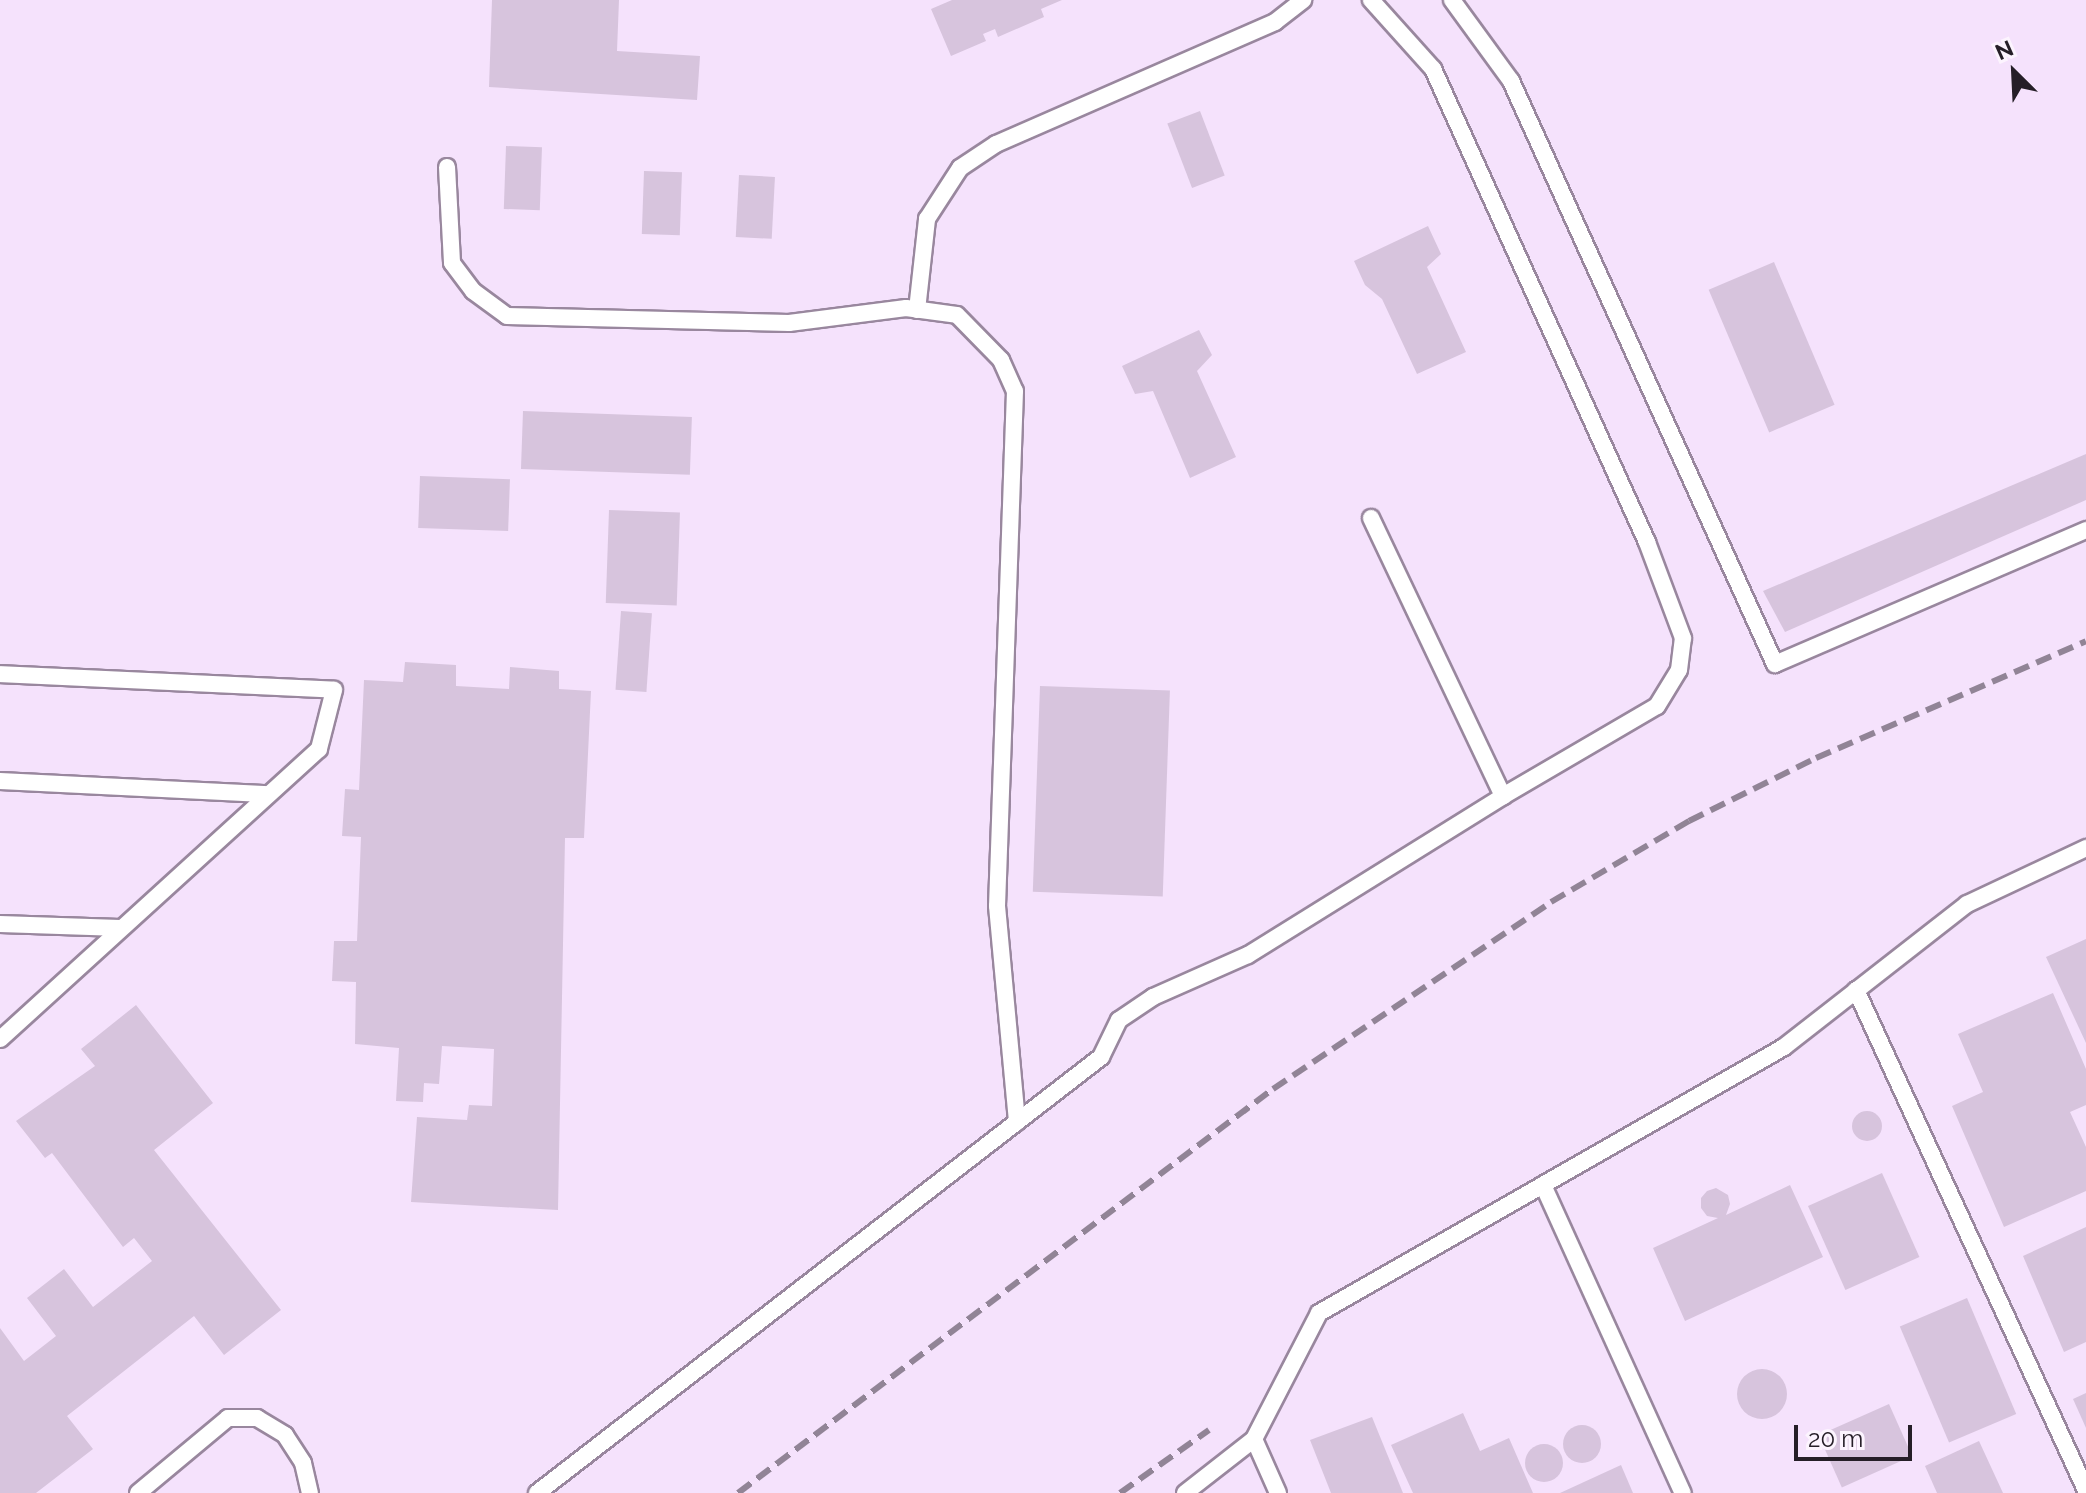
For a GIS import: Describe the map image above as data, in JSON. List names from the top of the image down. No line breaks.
{"scale_bar":"20 m","north":"top left"}
